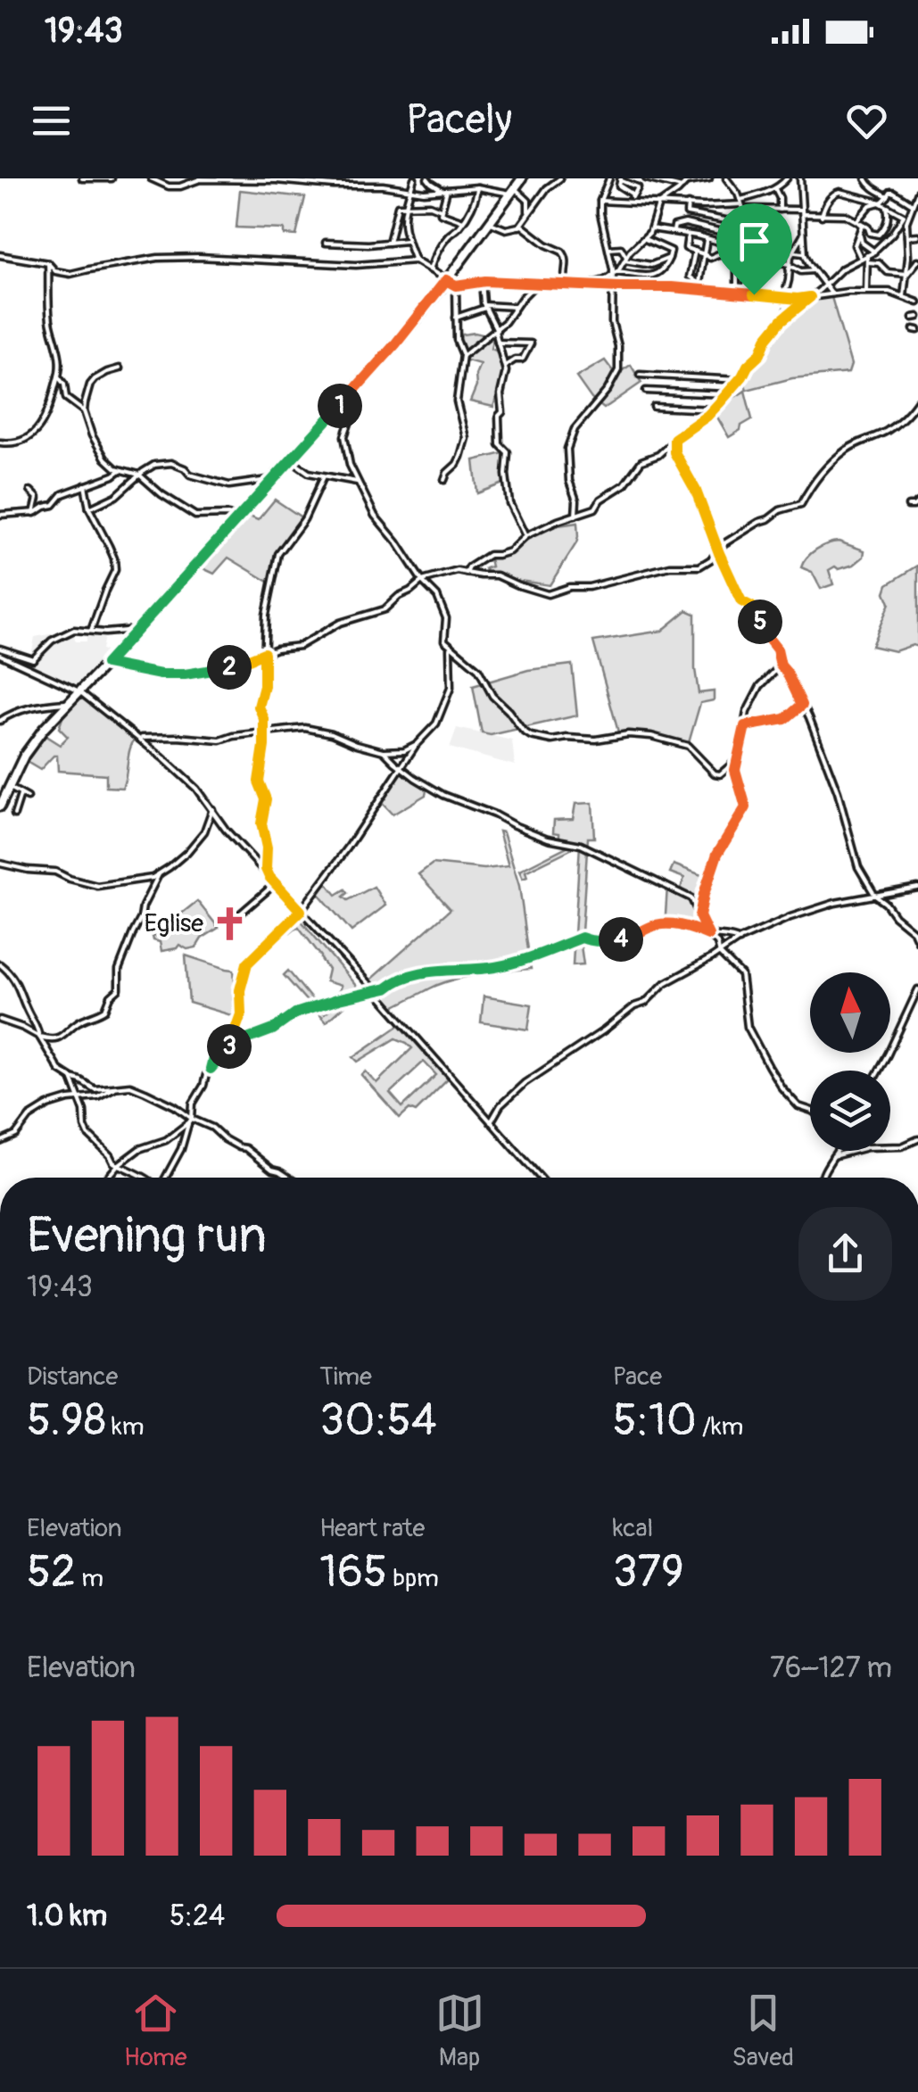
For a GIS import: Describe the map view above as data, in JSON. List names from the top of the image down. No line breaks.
{"places":{"church":["Eglise"]},"north":"top","page":{"status":"19:43","header":"Pacely","pins":["1","5","2","4","3"],"heading":["Evening run","19:43"],"stats":[["Distance","5.98 km"],["Time","30:54"],["Pace","5:10 /km"],["Elevation","52 m"],["Heart rate","165 bpm"],["kcal","379"]],"chart":["Elevation","76–127 m"],"list":[{"name":"1.0 km","note":"5:24"}],"tabs":["Home","Map","Saved"]}}
